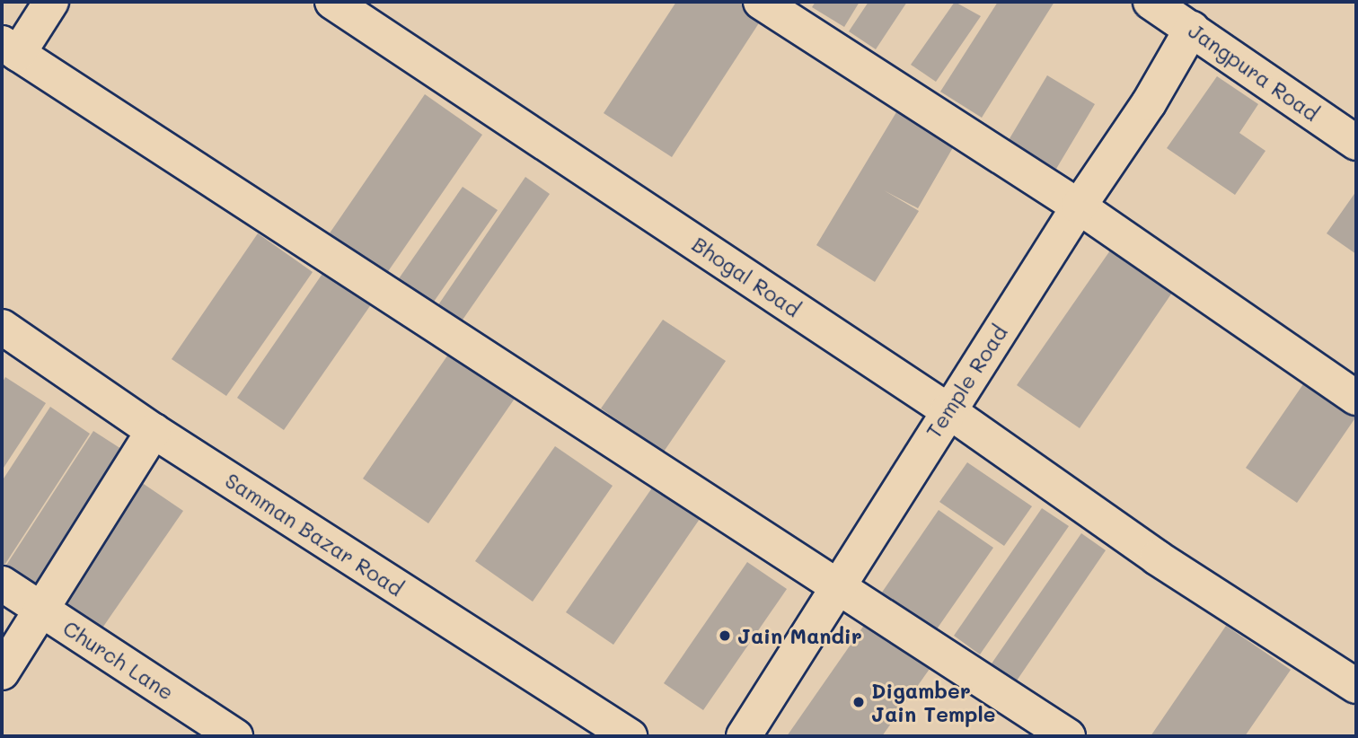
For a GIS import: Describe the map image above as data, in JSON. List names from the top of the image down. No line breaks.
{"streets":{"street":["Jangpura Road","Bhogal Road","Temple Road","Samman Bazar Road","Church Lane"]},"crossings":[["Jangpura Road","Temple Road"],["Bhogal Road","Temple Road"]],"places":["Jain Mandir","Digamber Jain Temple"]}
